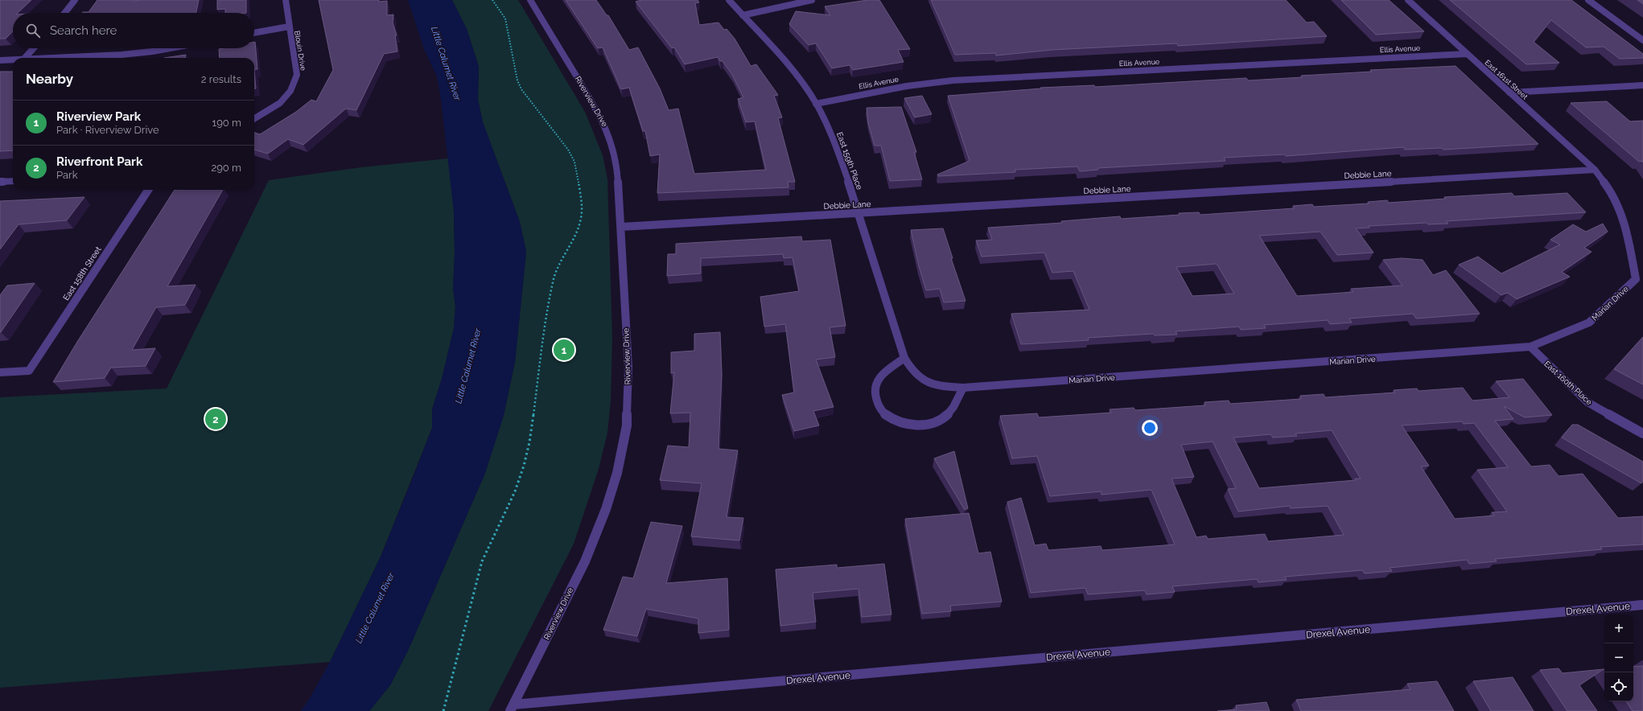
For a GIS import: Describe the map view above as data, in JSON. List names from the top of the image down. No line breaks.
{"streets":{"street":["Ellis Avenue","Blouin Drive","East 161st Street","Riverview Drive","East 159th Place","Debbie Lane","East 158th Street","Marian Drive","East 160th Place","Drexel Avenue"]},"crossings":[["Ellis Avenue","East 161st Street"],["Ellis Avenue","East 159th Place"],["East 161st Street","Debbie Lane"],["East 161st Street","Marian Drive"],["Riverview Drive","Debbie Lane"],["Riverview Drive","Drexel Avenue"],["East 159th Place","Debbie Lane"],["East 159th Place","Marian Drive"],["Debbie Lane","Marian Drive"],["Marian Drive","East 160th Place"]],"water":["Little Calumet River"],"page":{"search":"Search here","heading":["Nearby","2 results"],"list":[{"mark":"1","name":"Riverview Park","note":"Park · Riverview Drive","value":"190 m"},{"mark":"2","name":"Riverfront Park","note":"Park","value":"290 m"}],"pins":["1","2"],"map_buttons":["+","−"]}}
